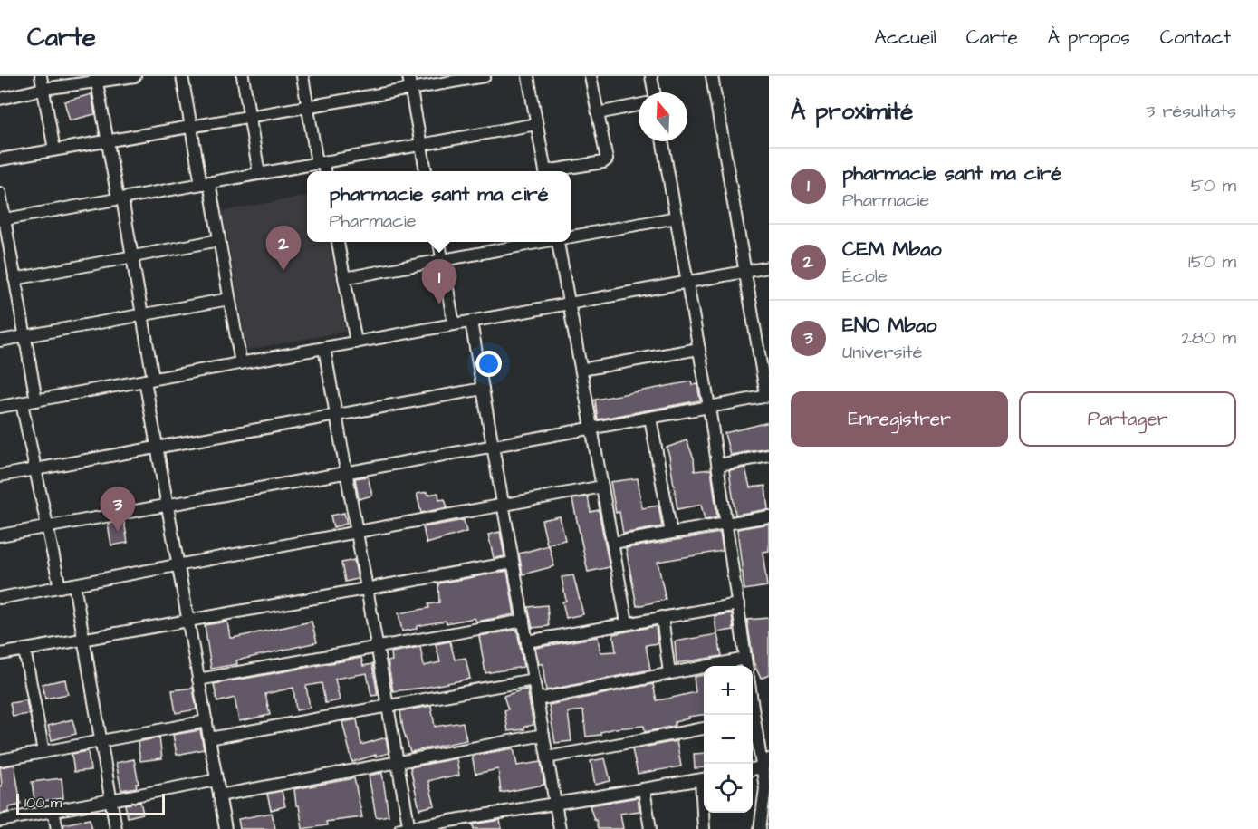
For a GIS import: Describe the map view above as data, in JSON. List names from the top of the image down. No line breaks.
{"scale_bar":"100 m","north":"top","page":{"header":"Carte","nav":["Accueil","Carte","À propos","Contact"],"heading":["À proximité","3 résultats"],"list":[{"mark":"1","name":"pharmacie sant ma ciré","note":"Pharmacie","value":"50 m"},{"mark":"2","name":"CEM Mbao","note":"École","value":"150 m"},{"mark":"3","name":"ENO Mbao","note":"Université","value":"280 m"}],"popup":["pharmacie sant ma ciré","Pharmacie"],"pins":["2","1","3"],"buttons":["Enregistrer","Partager"],"map_buttons":["+","−"],"scale":"100 m"}}
